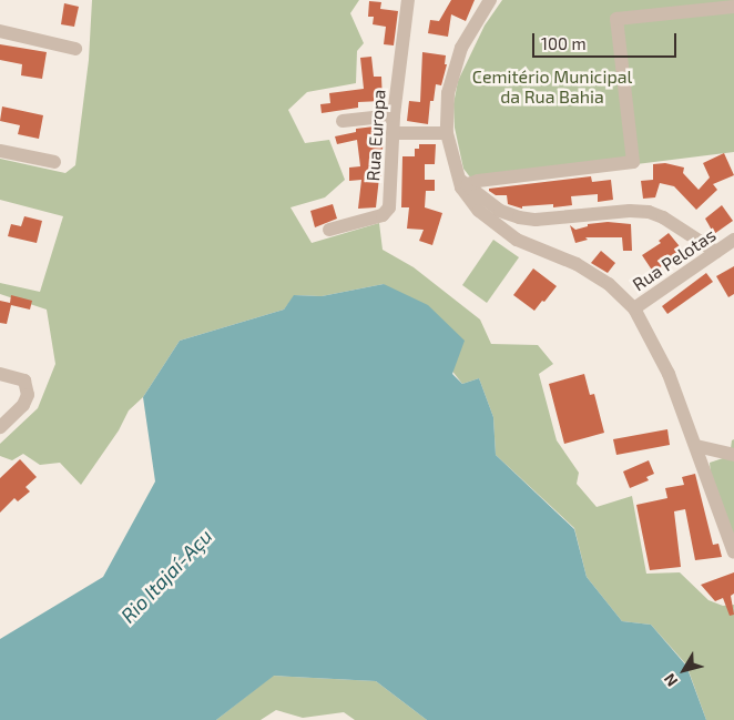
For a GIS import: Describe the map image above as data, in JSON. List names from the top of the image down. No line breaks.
{"streets":{"street":["Rua Europa","Rua Pelotas"]},"water":["Rio Itajaí-Açu"],"parks":["Cemitério Municipal da Rua Bahia"],"scale_bar":"100 m","north":"bottom left"}
